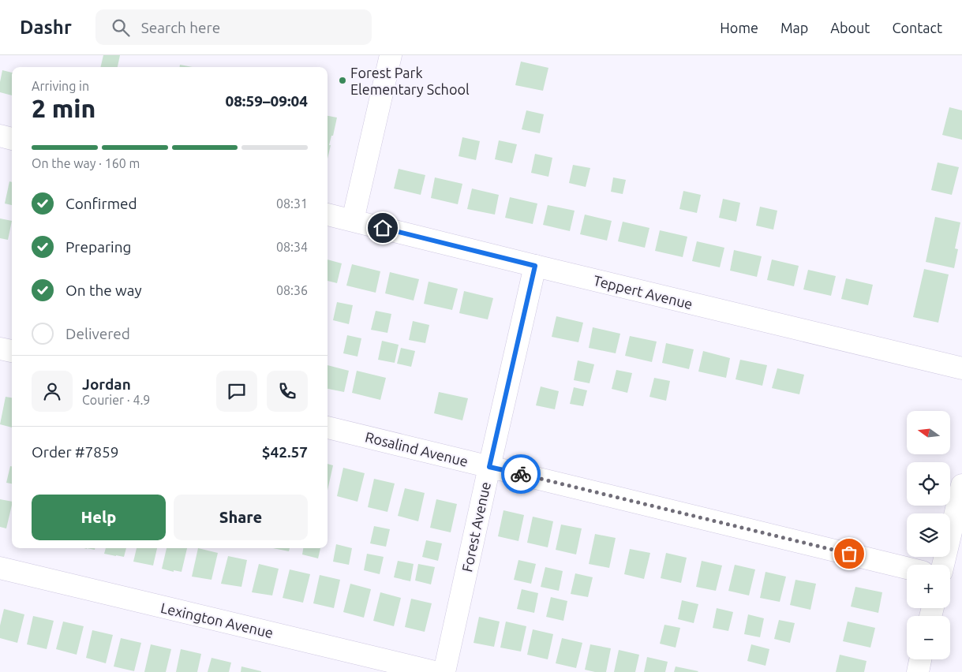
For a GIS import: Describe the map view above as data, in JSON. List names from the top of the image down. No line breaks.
{"streets":{"street":["Teppert Avenue","Rosalind Avenue","Forest Avenue","Lexington Avenue"]},"crossings":[["Teppert Avenue","Forest Avenue"],["Rosalind Avenue","Forest Avenue"]],"places":["Forest Park Elementary School"],"north":"left","page":{"header":"Dashr","search":"Search here","nav":["Home","Map","About","Contact"],"heading":["2 min","Arriving in","08:59–09:04"],"panel":["Jordan","Courier · 4.9","Order #7859","$42.57"],"bar":"On the way · 160 m","list":[["Confirmed","08:31"],["Preparing","08:34"],["On the way","08:36"],"Delivered"],"map_buttons":["+","−"],"buttons":["Help","Share"]}}
